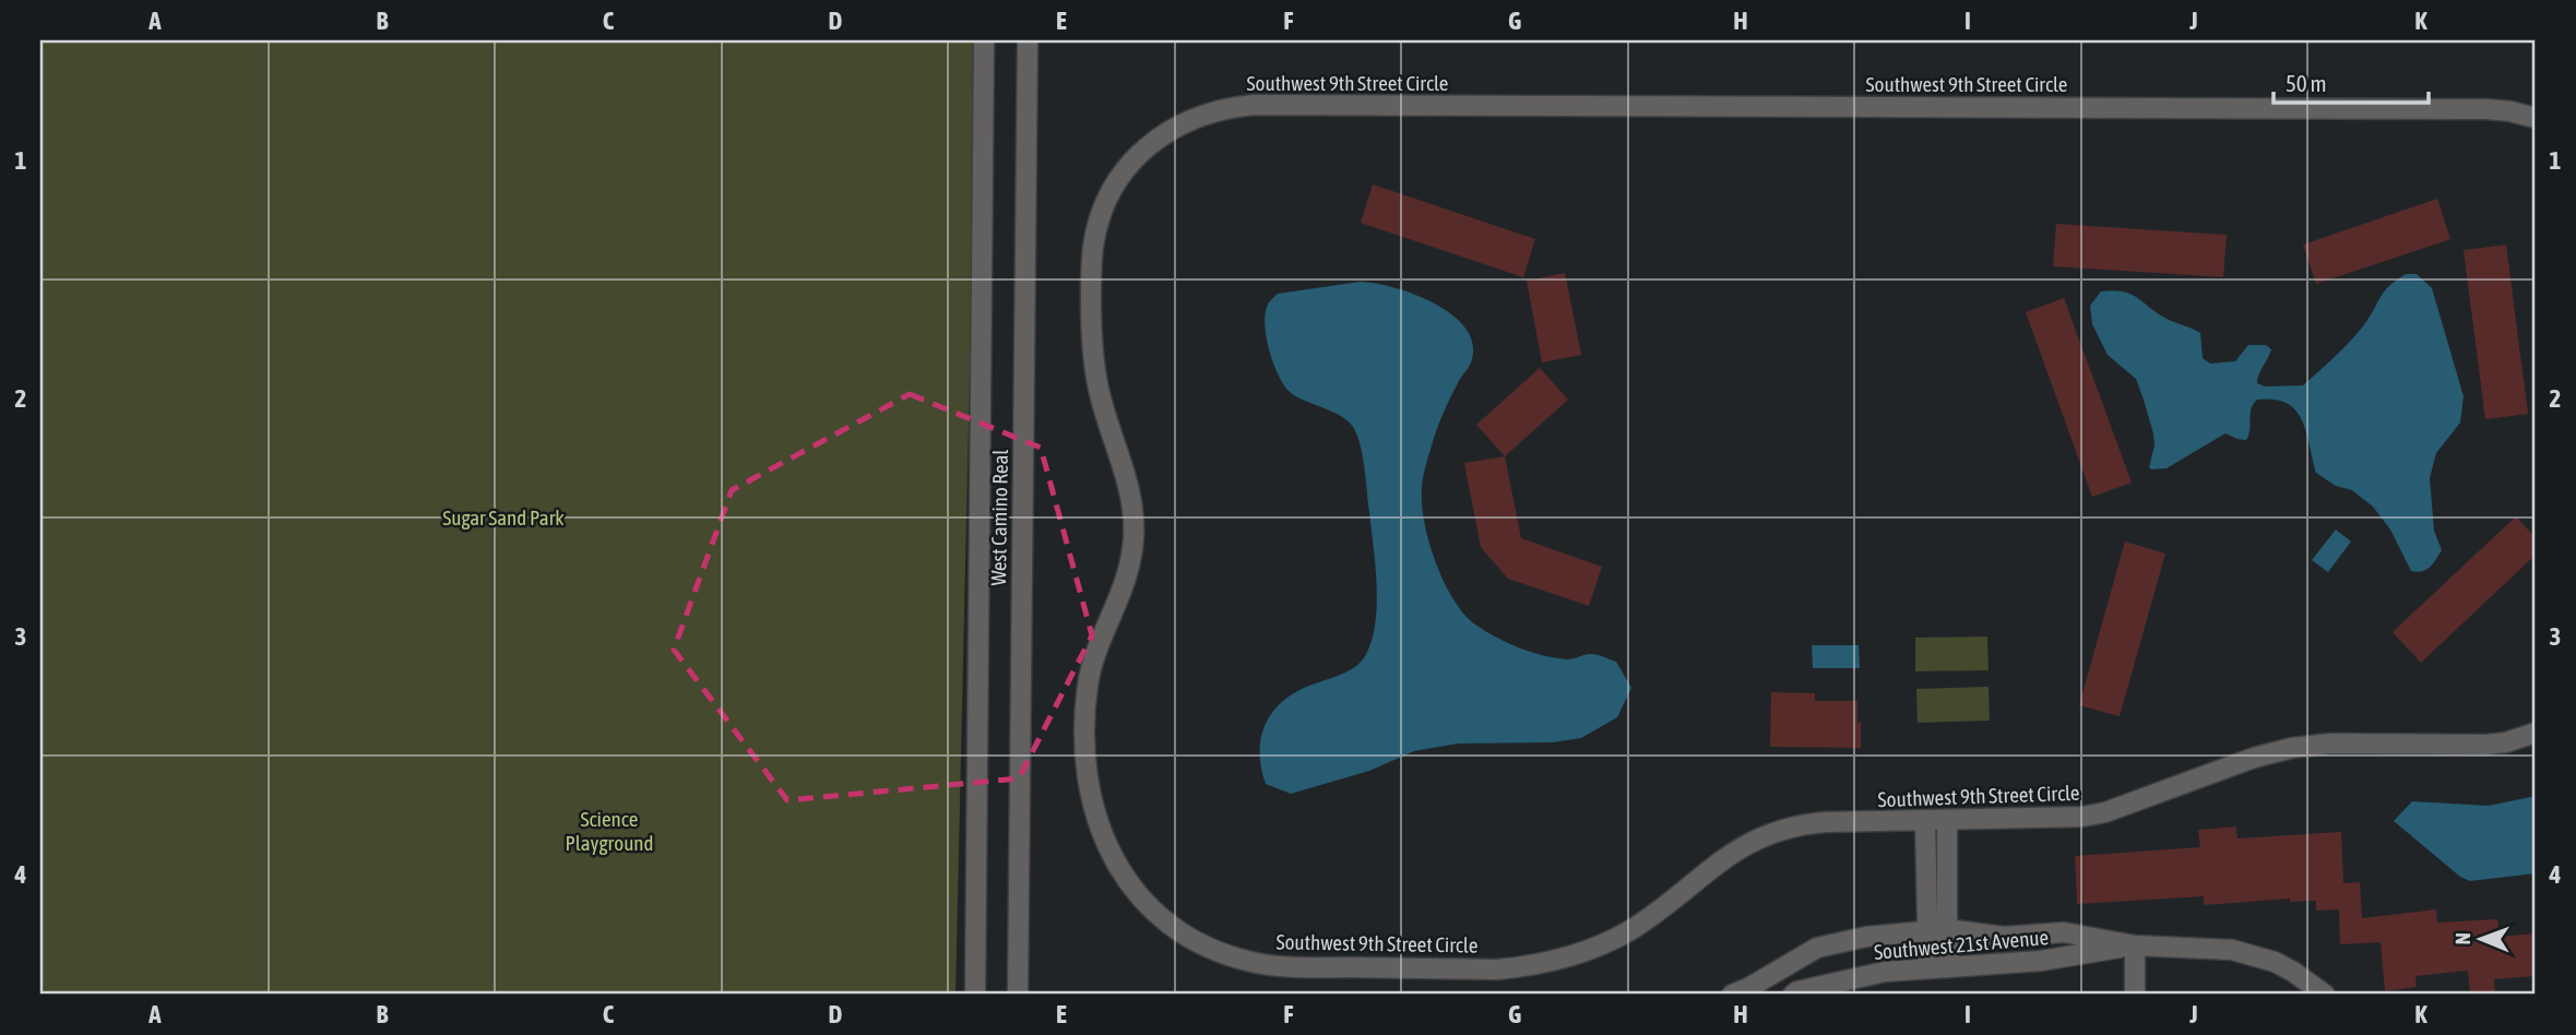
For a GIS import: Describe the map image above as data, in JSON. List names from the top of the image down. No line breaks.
{"streets":{"street":["Southwest 9th Street Circle","West Camino Real","Southwest 21st Avenue"]},"parks":["Sugar Sand Park","Science Playground"],"scale_bar":"50 m","north":"left","grid":{"columns":["A","B","C","D","E","F","G","H","I","J","K"],"rows":["1","2","3","4"]}}
